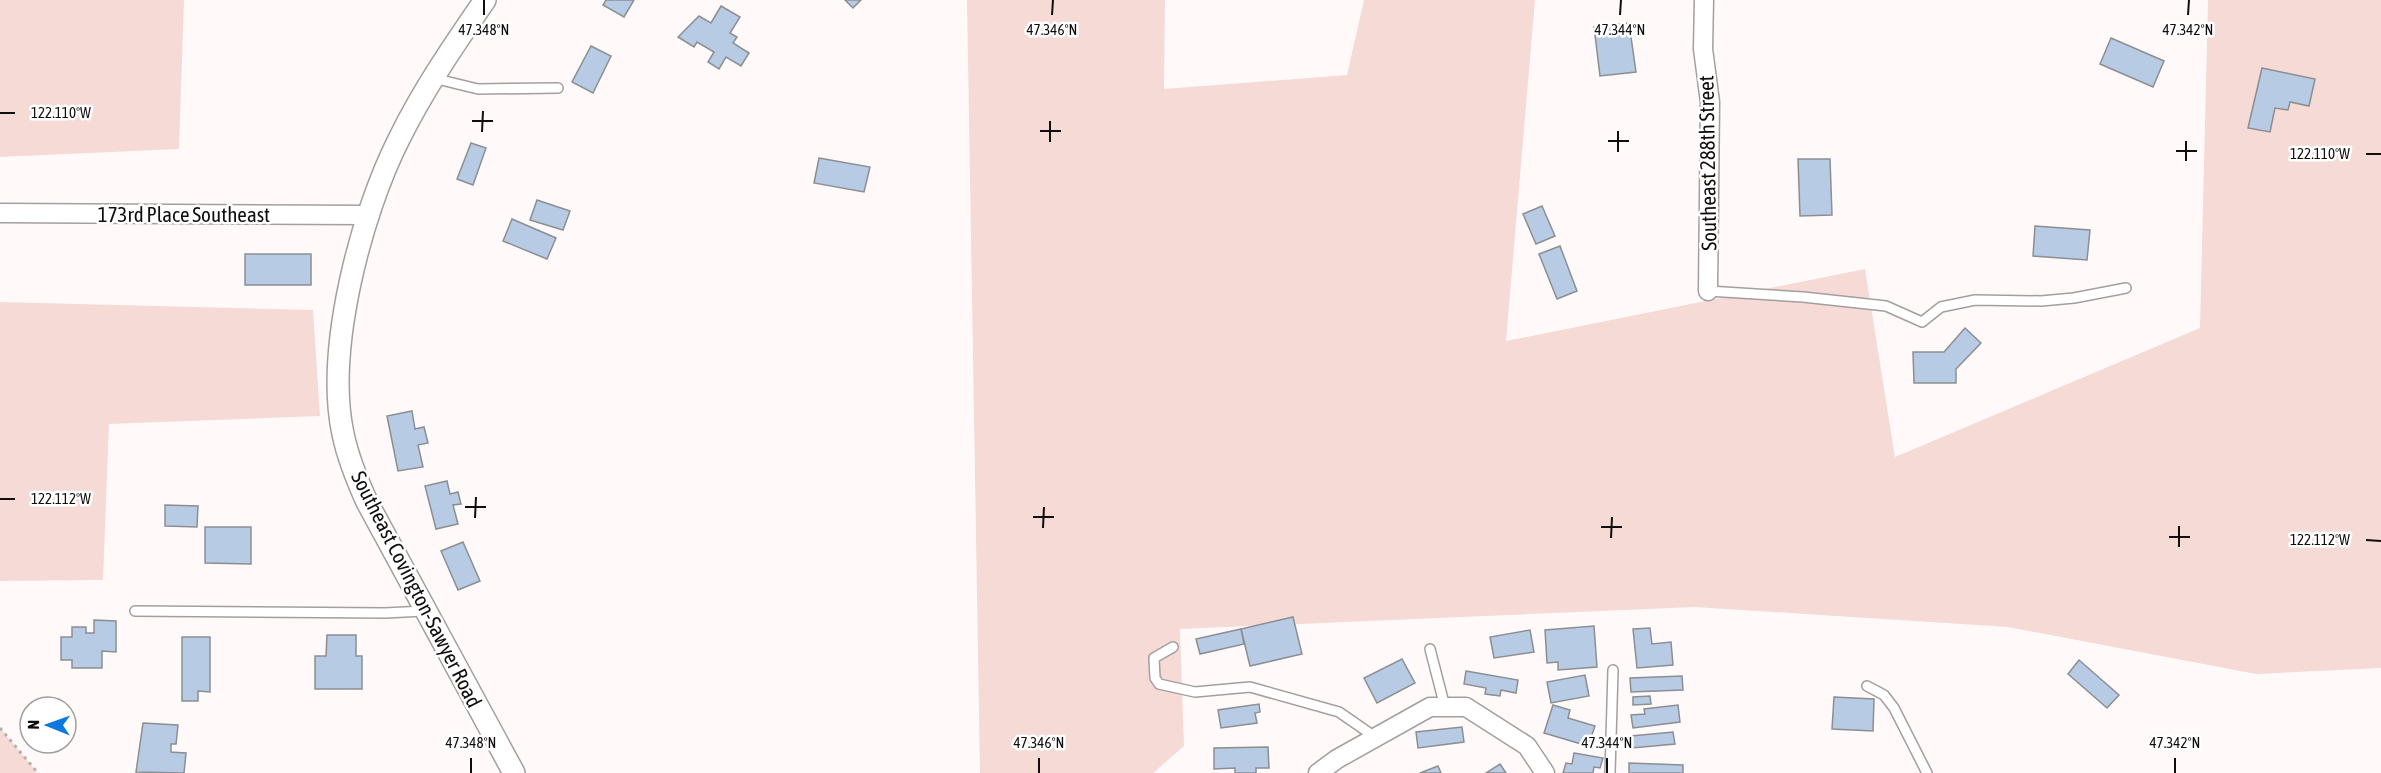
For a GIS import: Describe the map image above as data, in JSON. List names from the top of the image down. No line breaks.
{"streets":{"street":["Southeast 288th Street","173rd Place Southeast","Southeast Covington-Sawyer Road"]},"crossings":[["173rd Place Southeast","Southeast Covington-Sawyer Road"]],"north":"left","coordinates":["47.348°N","47.346°N","47.344°N","47.342°N","122.110°W","122.112°W"]}
